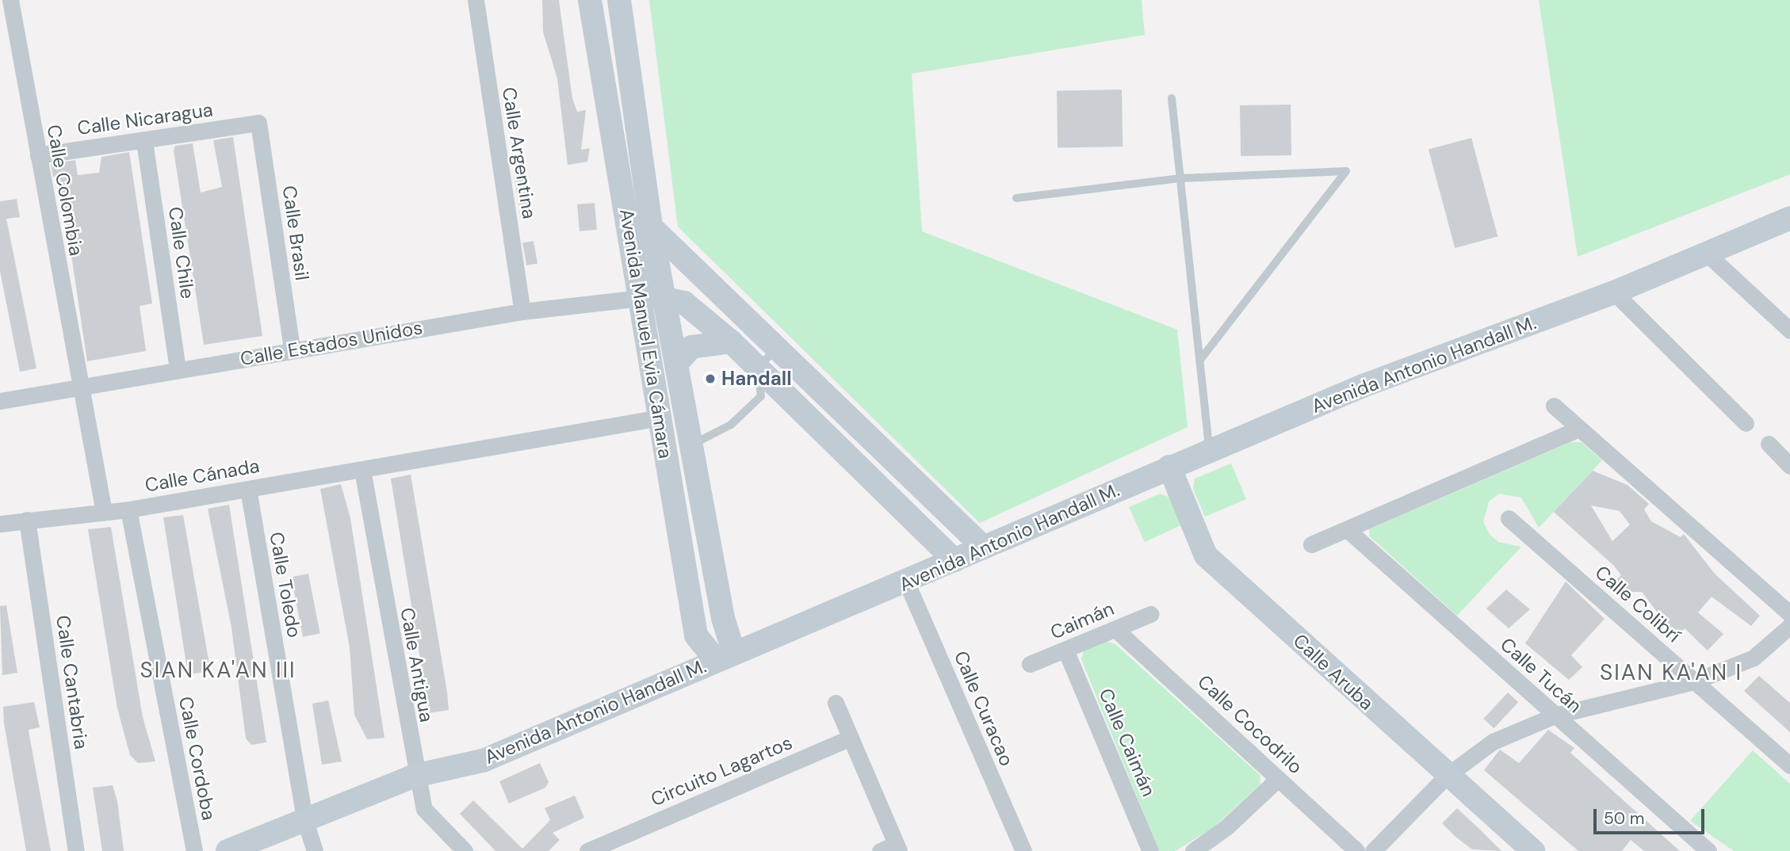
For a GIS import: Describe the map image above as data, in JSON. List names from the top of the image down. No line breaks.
{"streets":{"street":["Calle Nicaragua","Calle Argentina","Calle Colombia","Calle Brasil","Calle Chile","Avenida Manuel Evia Cámara","Calle Estados Unidos","Avenida Antonio Handall M.","Calle Cánada","Calle Toledo","Calle Colibrí","Caimán","Calle Antigua","Calle Aruba","Calle Tucán","Calle Cantabria","Calle Curacao","Calle Cocodrilo","Calle Caimán","Calle Cordoba","Circuito Lagartos"]},"crossings":[["Calle Nicaragua","Calle Colombia"],["Calle Nicaragua","Calle Brasil"],["Calle Nicaragua","Calle Chile"],["Calle Argentina","Calle Estados Unidos"],["Calle Colombia","Calle Estados Unidos"],["Calle Colombia","Calle Cánada"],["Calle Brasil","Calle Estados Unidos"],["Calle Chile","Calle Estados Unidos"],["Avenida Manuel Evia Cámara","Calle Estados Unidos"],["Avenida Manuel Evia Cámara","Avenida Antonio Handall M."],["Avenida Manuel Evia Cámara","Calle Cánada"],["Avenida Antonio Handall M.","Calle Toledo"],["Avenida Antonio Handall M.","Calle Antigua"],["Avenida Antonio Handall M.","Calle Aruba"],["Avenida Antonio Handall M.","Calle Curacao"],["Calle Cánada","Calle Toledo"],["Calle Cánada","Calle Antigua"],["Calle Cánada","Calle Cantabria"],["Calle Cánada","Calle Cordoba"],["Caimán","Calle Cocodrilo"],["Caimán","Calle Caimán"]],"districts":["SIAN KA'AN III","SIAN KA'AN I"],"places":["Handall"],"scale_bar":"50 m"}
